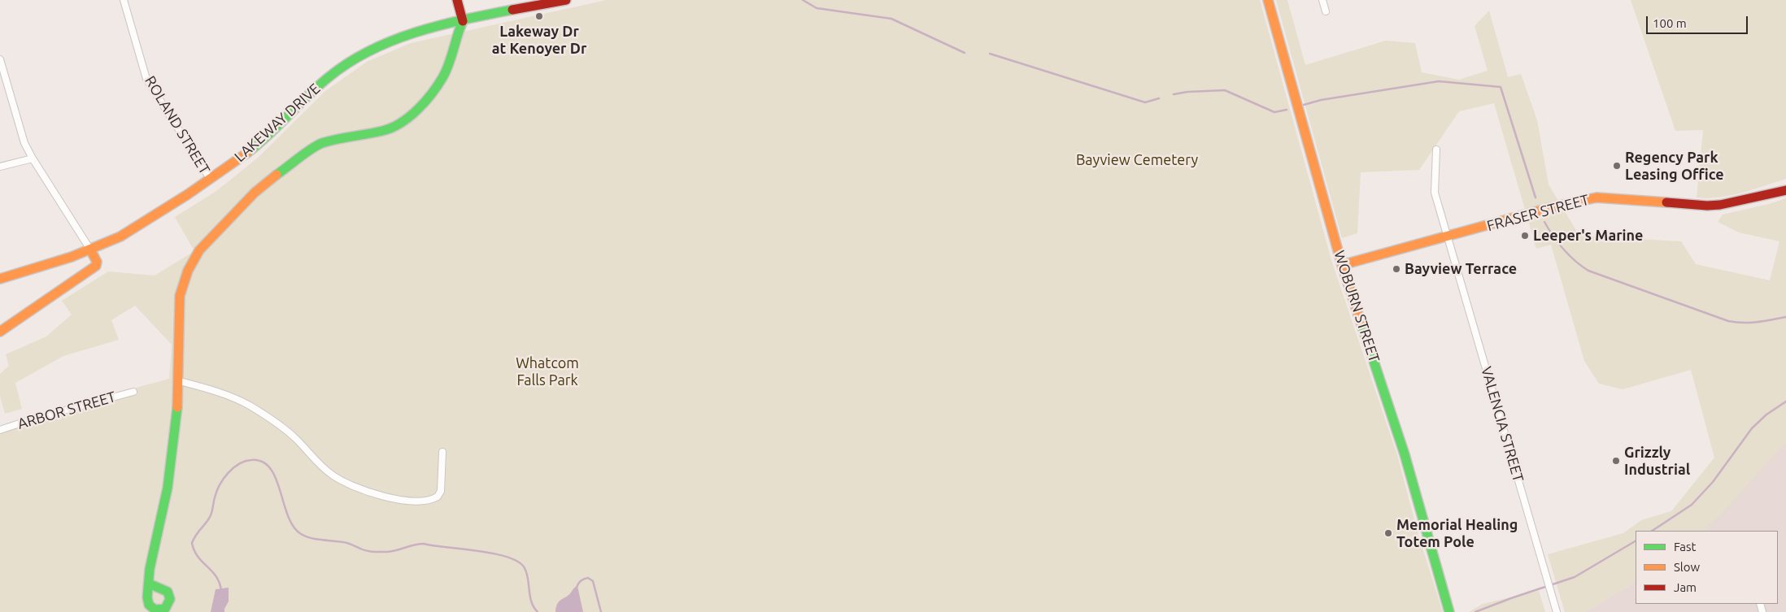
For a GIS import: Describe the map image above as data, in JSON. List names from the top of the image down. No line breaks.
{"streets":{"street":["LAKEWAY DRIVE","ROLAND STREET","FRASER STREET","WOBURN STREET","ARBOR STREET","VALENCIA STREET"]},"crossings":[["LAKEWAY DRIVE","ROLAND STREET"],["FRASER STREET","WOBURN STREET"],["FRASER STREET","VALENCIA STREET"]],"parks":["Bayview Cemetery","Whatcom Falls Park"],"places":["Lakeway Dr at Kenoyer Dr","Regency Park Leasing Office","Leeper's Marine","Bayview Terrace","Grizzly Industrial","Memorial Healing Totem Pole"],"legend":["Fast","Slow","Jam"],"scale_bar":"100 m"}
